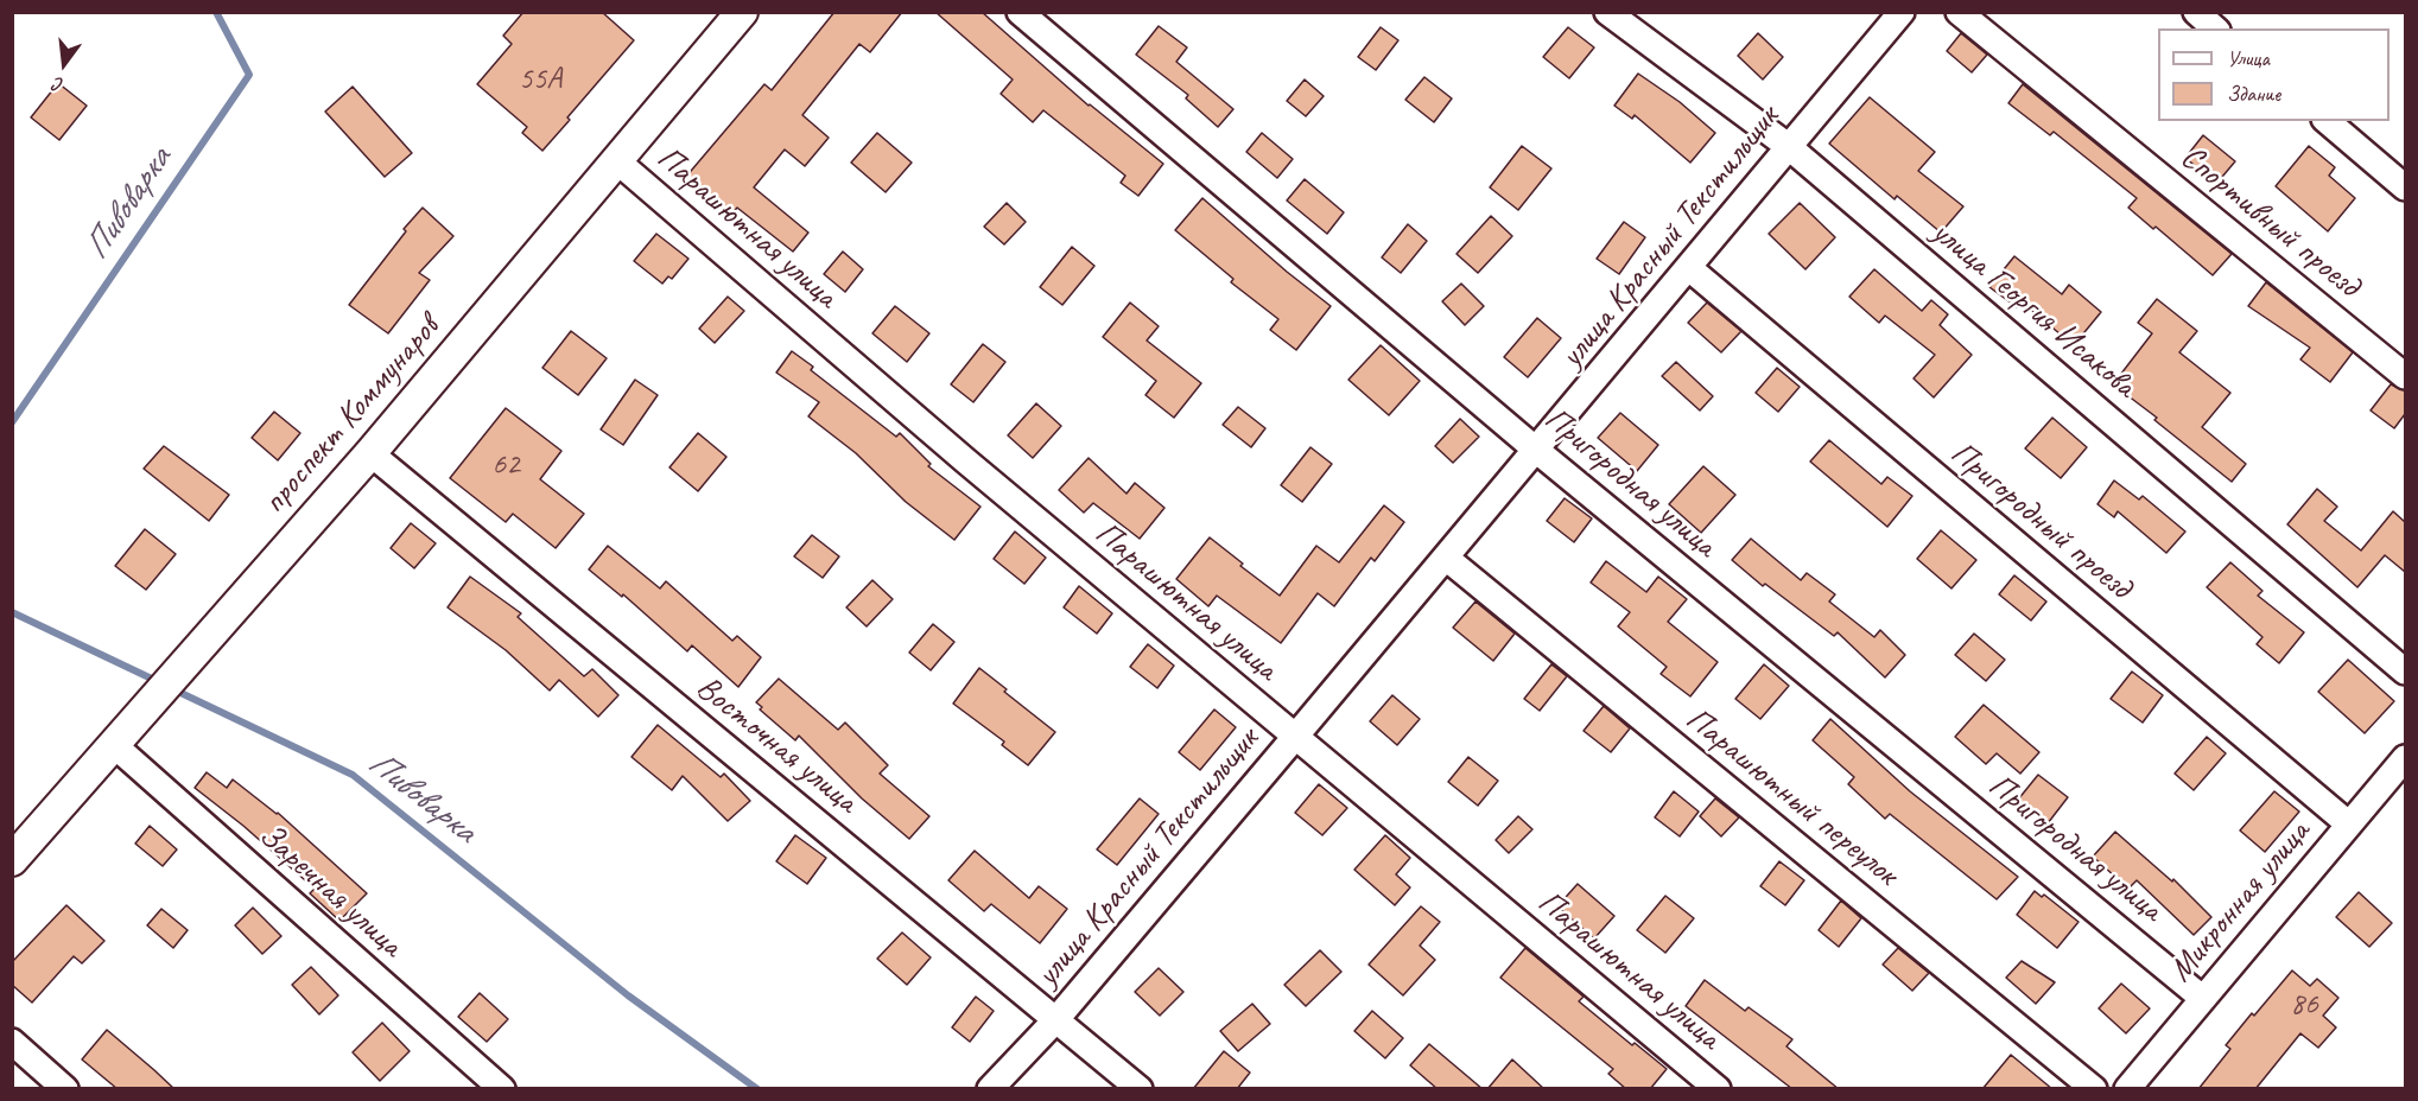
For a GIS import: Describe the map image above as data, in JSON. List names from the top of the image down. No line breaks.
{"streets":{"street":["Спортивный проезд","Парашютная улица","улица Красный Текстильщик","улица Георгия Исакова","проспект Коммунаров","Пригородная улица","Пригородный проезд","Восточная улица","Парашютный переулок","Заречная улица","Микронная улица"]},"crossings":[["Парашютная улица","улица Красный Текстильщик"],["Парашютная улица","проспект Коммунаров"],["улица Красный Текстильщик","улица Георгия Исакова"],["улица Красный Текстильщик","Пригородная улица"],["улица Красный Текстильщик","Пригородный проезд"],["улица Красный Текстильщик","Восточная улица"],["улица Красный Текстильщик","Парашютный переулок"],["проспект Коммунаров","Восточная улица"],["проспект Коммунаров","Заречная улица"],["Пригородная улица","Микронная улица"],["Пригородный проезд","Микронная улица"]],"water":["Пивоварка"],"house_numbers":["55А","62","86"],"legend":["Улица","Здание"],"north":"bottom"}
